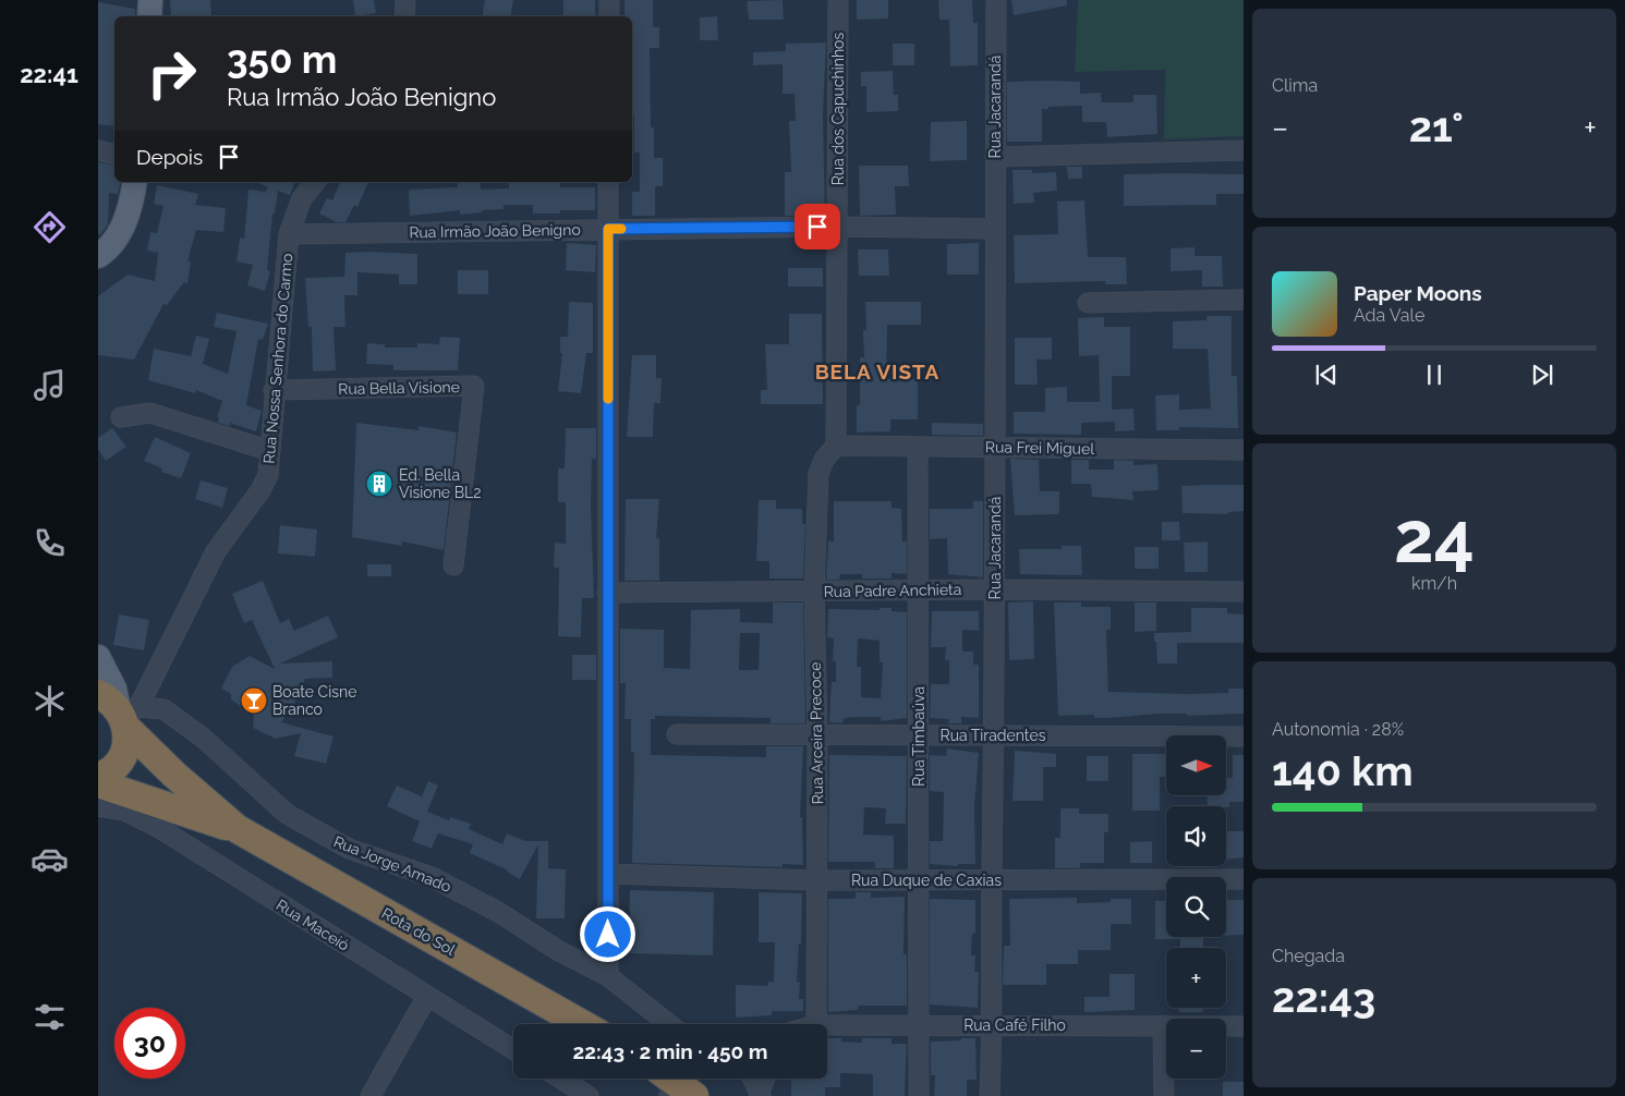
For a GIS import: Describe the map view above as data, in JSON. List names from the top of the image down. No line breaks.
{"streets":{"highway":["Rota do Sol"],"street":["Rua Jacarandá","Rua dos Capuchinhos","Rua Irmão João Benigno","Rua Nossa Senhora do Carmo","Rua Bella Visione","Rua Frei Miguel","Rua Padre Anchieta","Rua Arceira Precoce","Rua Tiradentes","Rua Timbaúva","Rua Jorge Amado","Rua Duque de Caxias","Rua Maceió","Rua Café Filho"]},"crossings":[["Rua Jacarandá","Rua Irmão João Benigno"],["Rua Jacarandá","Rua Frei Miguel"],["Rua Jacarandá","Rua Padre Anchieta"],["Rua Jacarandá","Rua Tiradentes"],["Rua Jacarandá","Rua Duque de Caxias"],["Rua Jacarandá","Rua Café Filho"],["Rua dos Capuchinhos","Rua Irmão João Benigno"],["Rua dos Capuchinhos","Rua Frei Miguel"],["Rua dos Capuchinhos","Rua Arceira Precoce"],["Rua Irmão João Benigno","Rua Nossa Senhora do Carmo"],["Rua Nossa Senhora do Carmo","Rua Bella Visione"],["Rua Nossa Senhora do Carmo","Rua Jorge Amado"],["Rua Nossa Senhora do Carmo","Rota do Sol"],["Rua Frei Miguel","Rua Arceira Precoce"],["Rua Frei Miguel","Rua Timbaúva"],["Rua Padre Anchieta","Rua Arceira Precoce"],["Rua Padre Anchieta","Rua Timbaúva"],["Rua Arceira Precoce","Rua Tiradentes"],["Rua Arceira Precoce","Rua Duque de Caxias"],["Rua Tiradentes","Rua Timbaúva"],["Rua Timbaúva","Rua Duque de Caxias"],["Rua Timbaúva","Rua Café Filho"],["Rua Jorge Amado","Rota do Sol"]],"districts":["BELA VISTA"],"places":{"building":["Ed. Bella Visione BL2"],"bar":["Boate Cisne Branco"]},"north":"right","page":{"tabs":"22:41","tile":["Clima",["24","km/h"],["Autonomia · 28%","140 km"],["Chegada","22:43"]],"turn":["350 m","Rua Irmão João Benigno"],"heat":["−","21°","+"],"then":"Depois","song":["Paper Moons","Ada Vale"],"map_buttons":["+","−"],"limit":"30","trip":"22:43 · 2 min · 450 m"}}
